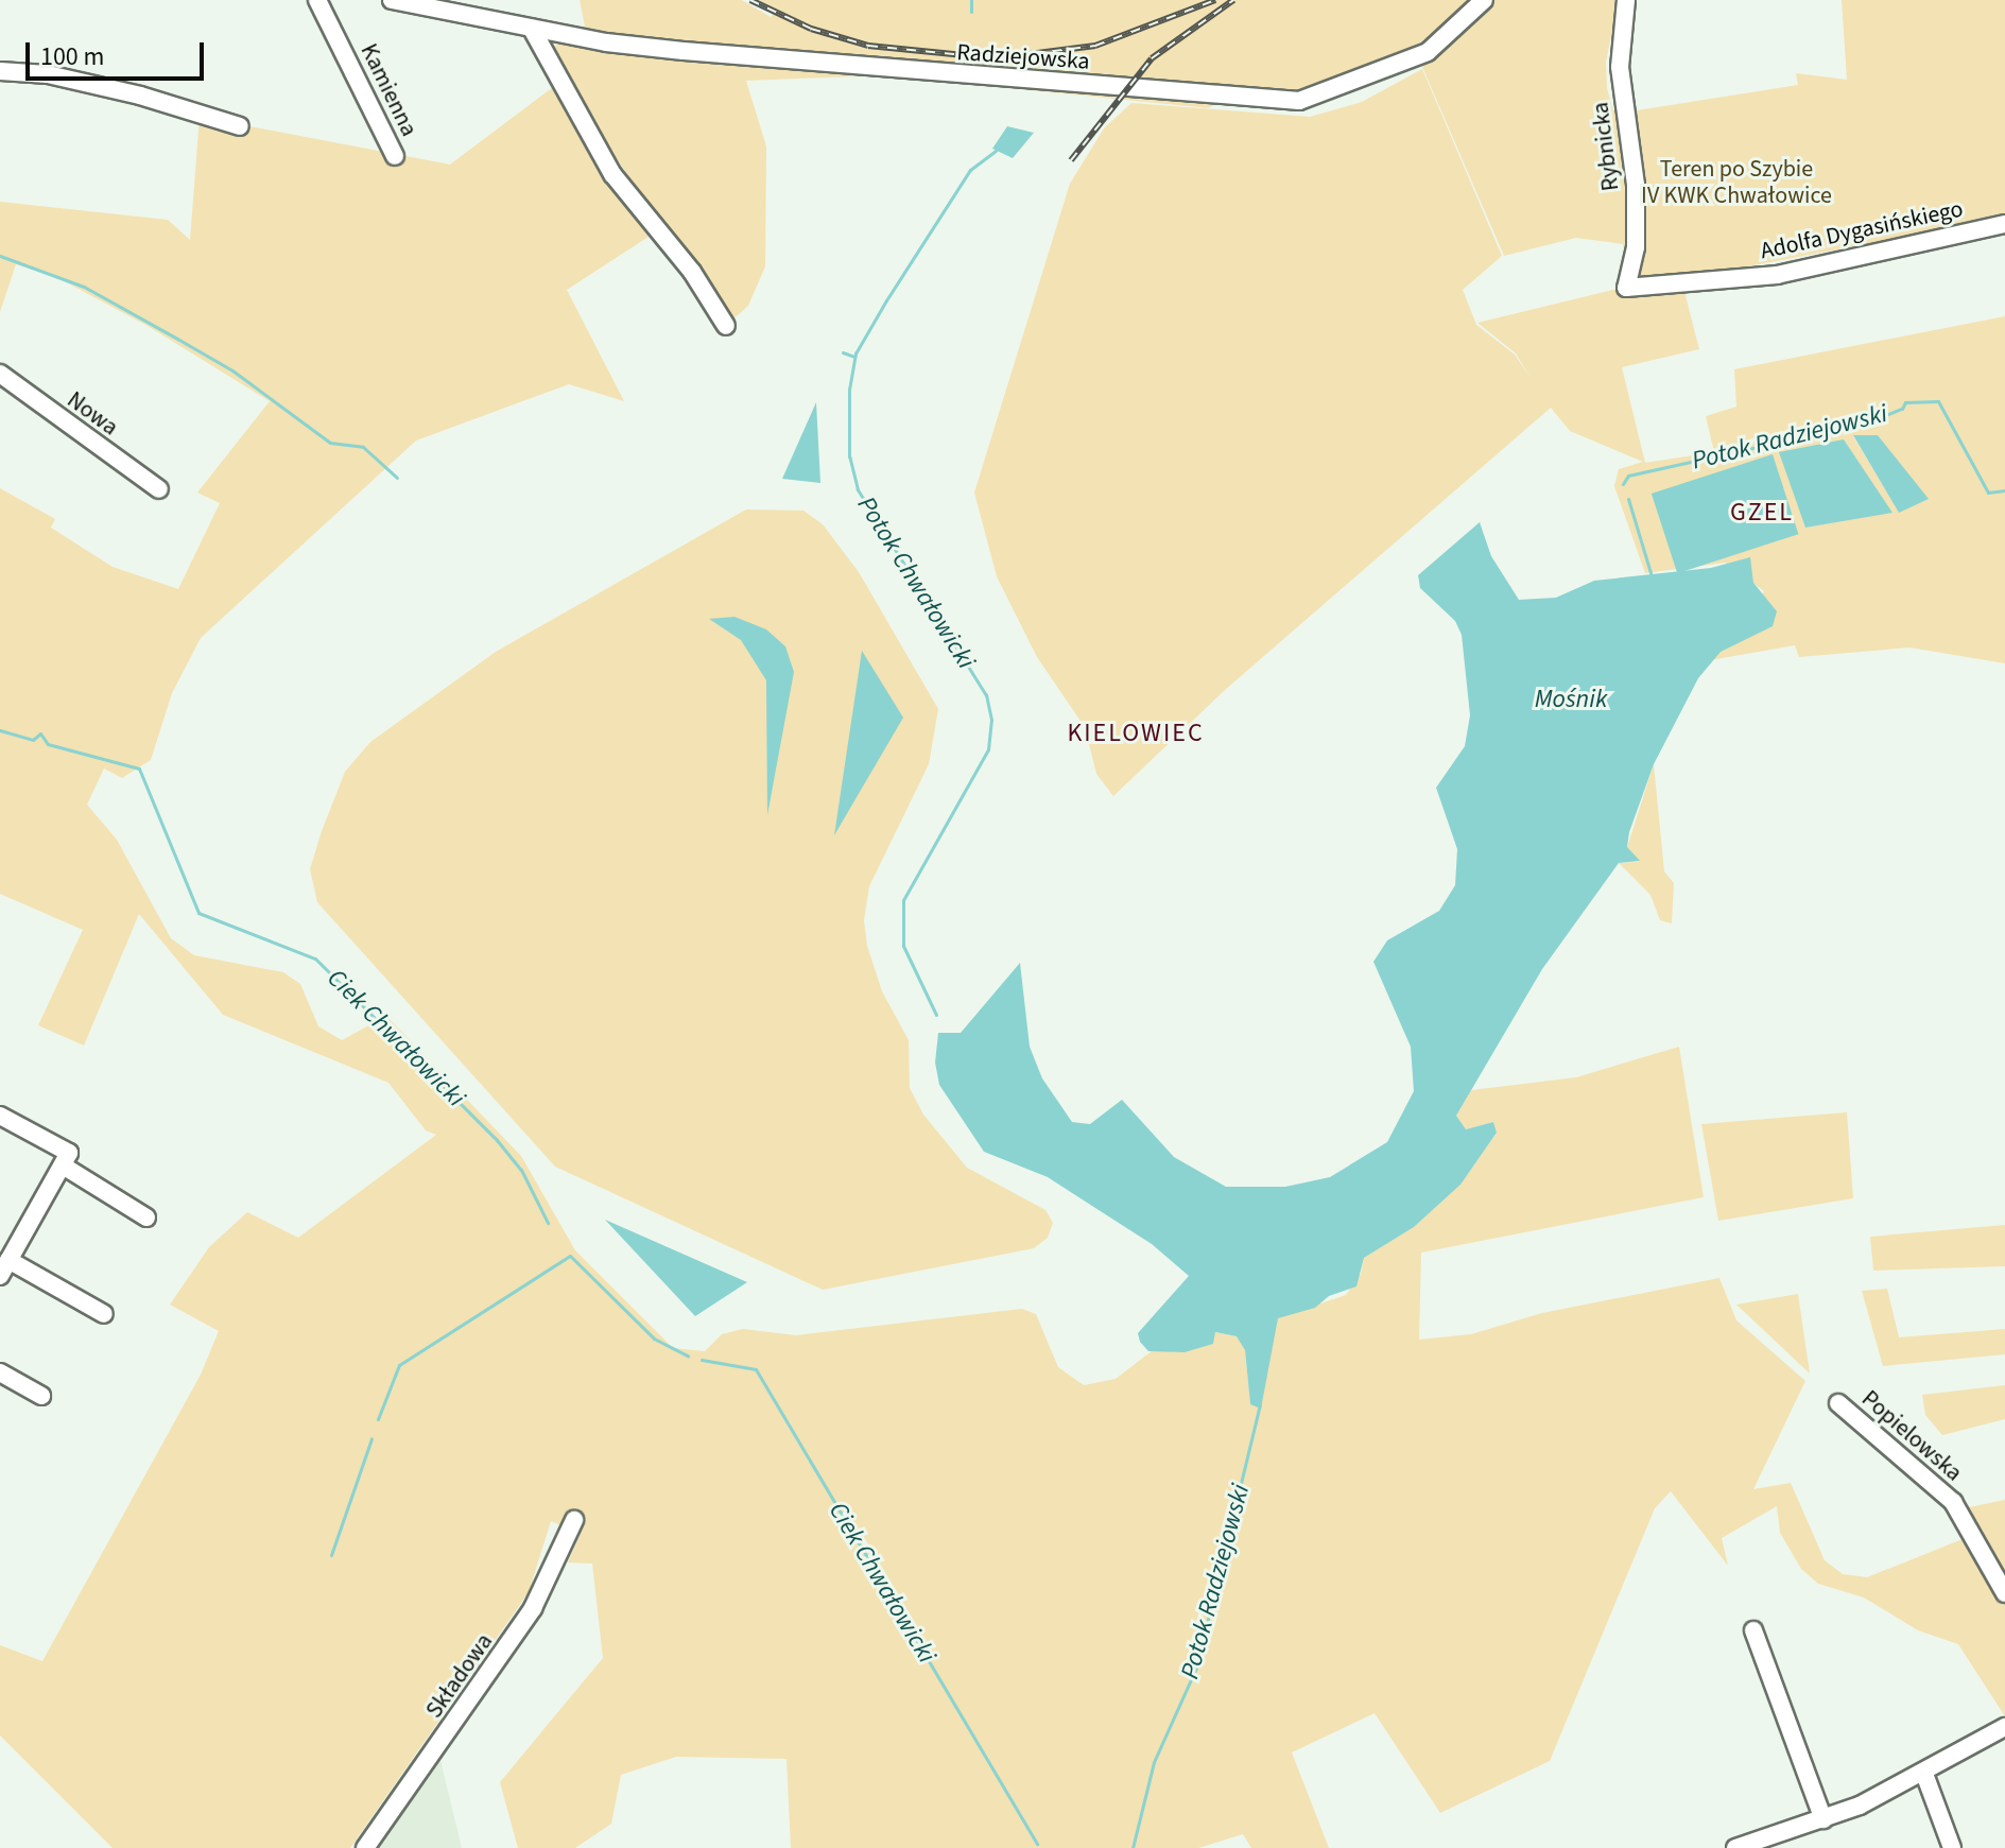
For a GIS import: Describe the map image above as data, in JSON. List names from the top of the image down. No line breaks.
{"streets":{"street":["Radziejowska","Kamienna","Rybnicka","Adolfa Dygasińskiego","Nowa","Popielowska","Składowa"]},"crossings":[["Rybnicka","Adolfa Dygasińskiego"]],"districts":["GZEL","KIELOWIEC"],"water":["Potok Radziejowski","Potok Chwałowicki","Mośnik","Ciek Chwałowicki"],"parks":["Teren po Szybie IV KWK Chwałowice"],"scale_bar":"100 m"}
